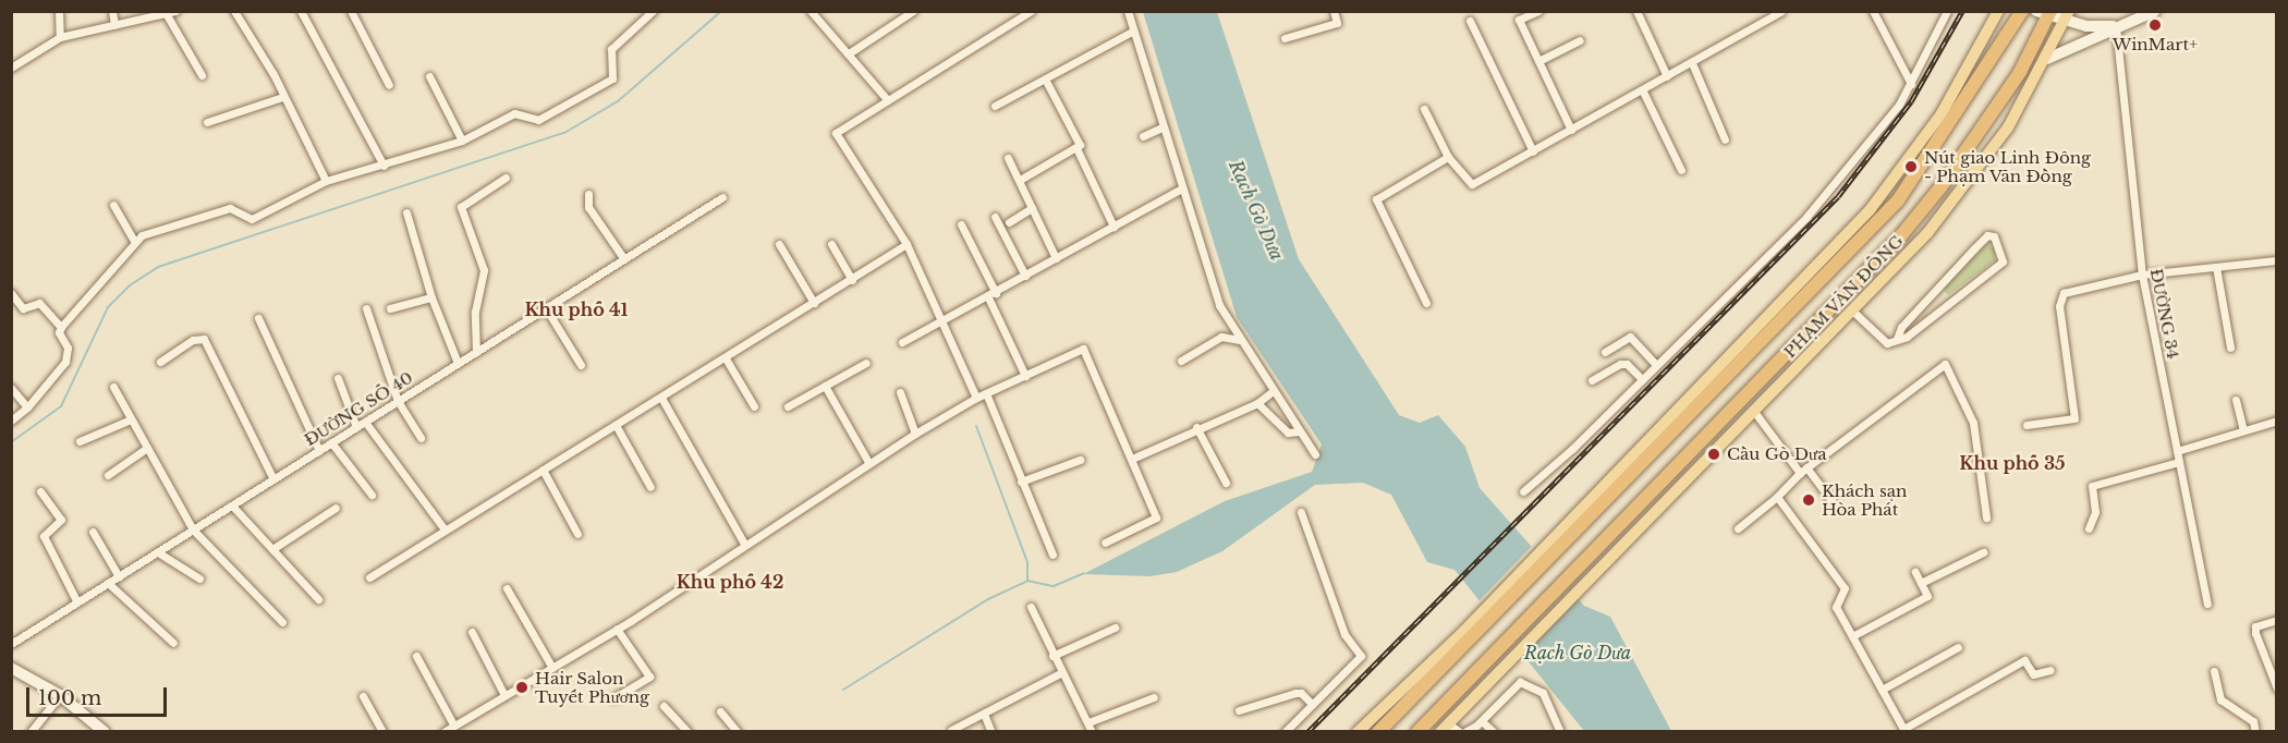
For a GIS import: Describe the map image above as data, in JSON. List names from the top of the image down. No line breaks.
{"streets":{"highway":["PHẠM VĂN ĐỒNG"],"street":["ĐƯỜNG 34","ĐƯỜNG SỐ 40"]},"districts":["Khu phố 41","Khu phố 35","Khu phố 42"],"water":["Rạch Gò Dưa"],"places":["WinMart+","Nút giao Linh Đông - Phạm Văn Đồng","Cầu Gò Dưa","Khách sạn Hòa Phát","Hair Salon Tuyết Phương"],"scale_bar":"100 m"}
